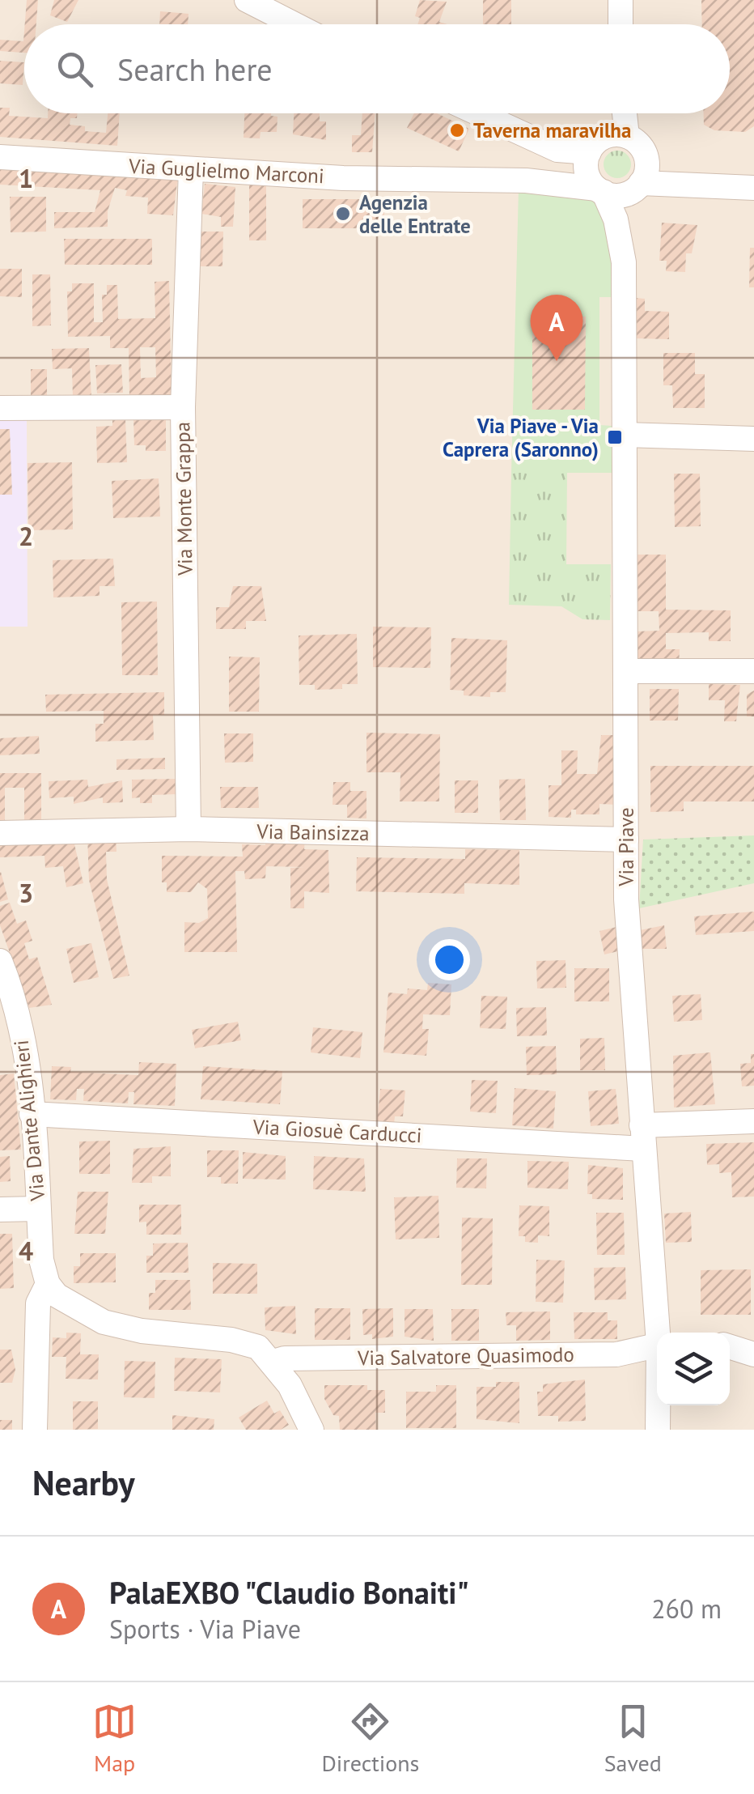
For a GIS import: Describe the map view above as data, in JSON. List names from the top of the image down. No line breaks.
{"streets":{"street":["Via Guglielmo Marconi","Via Monte Grappa","Via Bainsizza","Via Piave","Via Dante Alighieri","Via Giosuè Carducci","Via Salvatore Quasimodo"]},"crossings":[["Via Guglielmo Marconi","Via Monte Grappa"],["Via Guglielmo Marconi","Via Piave"],["Via Monte Grappa","Via Bainsizza"],["Via Bainsizza","Via Piave"],["Via Piave","Via Giosuè Carducci"],["Via Dante Alighieri","Via Giosuè Carducci"]],"places":{"other":["Taverna maravilha","Agenzia delle Entrate"],"transit":["Via Piave - Via Caprera (Saronno)"]},"page":{"search":"Search here","pins":"A","heading":"Nearby","list":[{"mark":"A","name":"PalaEXBO \"Claudio Bonaiti\"","note":"Sports · Via Piave","value":"260 m"}],"nav":["Map","Directions","Saved"]},"grid":{"rows":["1","2","3","4"]}}
